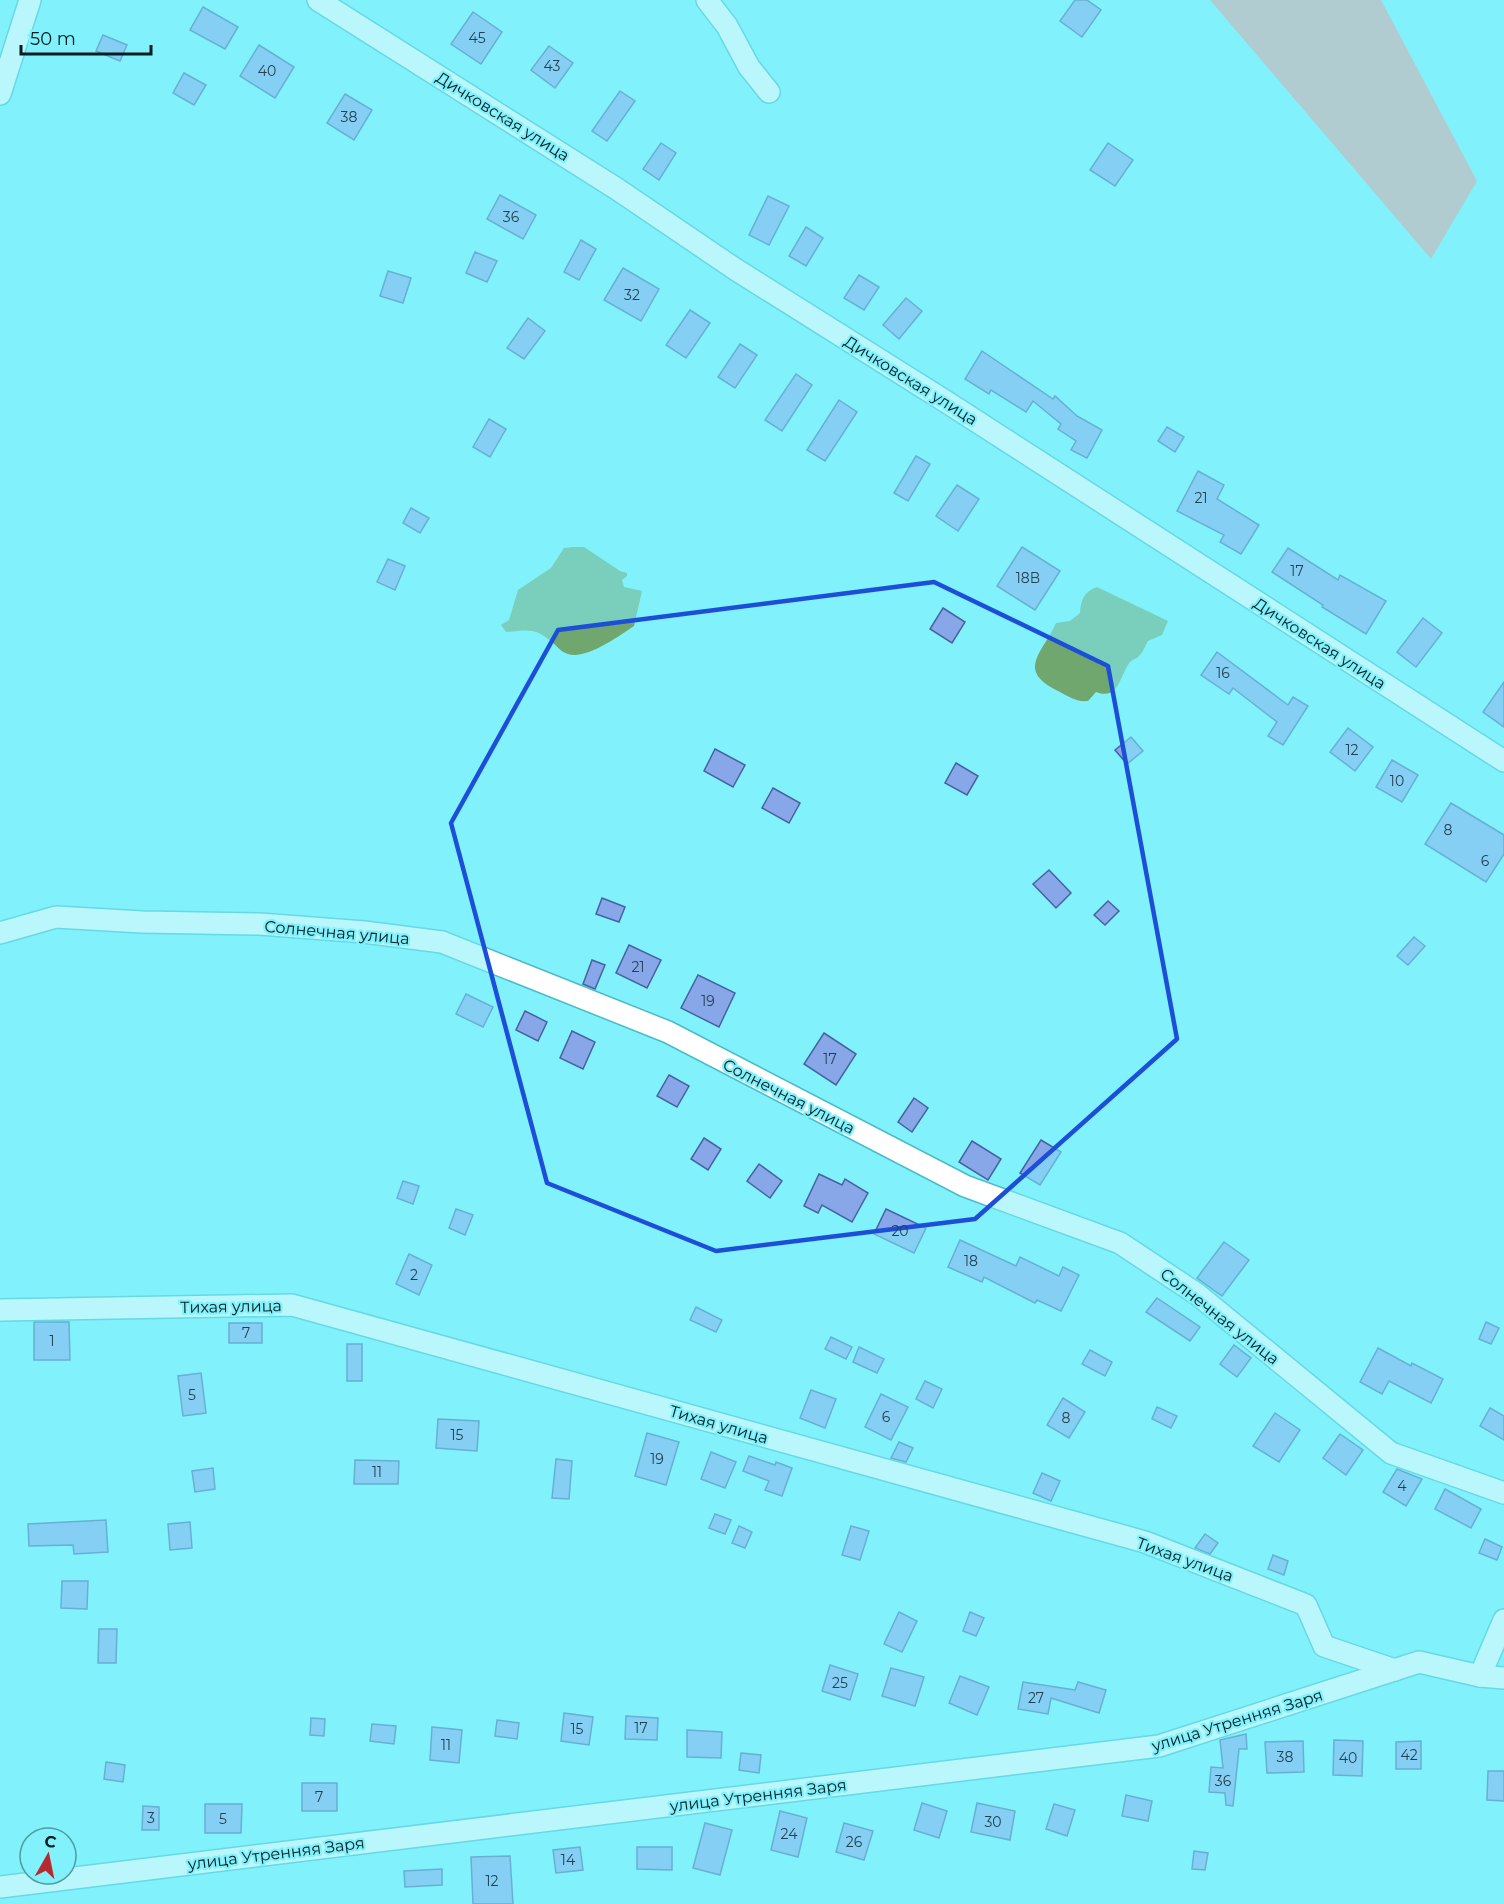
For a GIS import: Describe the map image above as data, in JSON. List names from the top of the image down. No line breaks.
{"streets":{"street":["Дичковская улица","Солнечная улица","Тихая улица","улица Утренняя Заря"]},"crossings":[["Тихая улица","улица Утренняя Заря"]],"house_numbers":["45","43","40","38","36","32","21","17","18В","16","12","10","8","6","21","19","17","20","18","2","7","1","5","6","8","15","19","11","4","25","27","17","15","11","42","38","40","36","7","3","5","30","24","26","14","12"],"scale_bar":"50 m","north":"top"}
